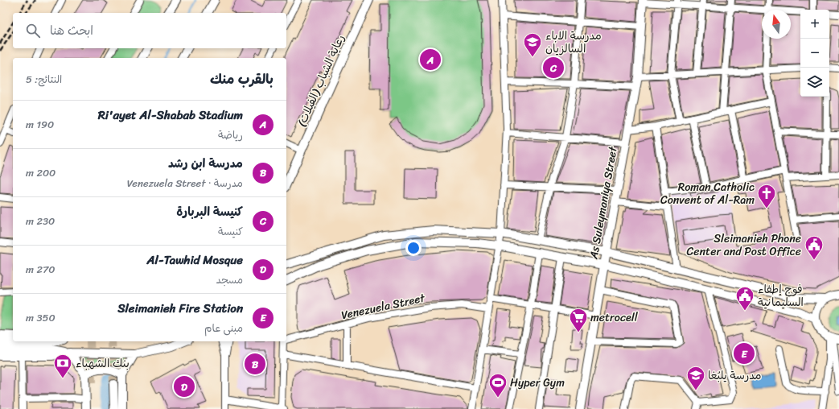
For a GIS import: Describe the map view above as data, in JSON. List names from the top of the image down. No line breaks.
{"streets":{"main road":["رعاية الشباب (الفيلات)","As Suleymaniya Street"],"street":["Venezuela Street"]},"places":{"school or university":["مدرسة الاباء السالزيان","مدرسة يلبُغا"],"church":["Roman Catholic Convent of Al-Ram"],"public building":["Sleimanieh Phone Center and Post Office","فوج إطفاء السليمانية"],"supermarket":["metrocell"],"bank":["بنك الشهباء"],"sports":["Hyper Gym"]},"north":"top","page":{"map_buttons":["+","−"],"search":"ابحث هنا","pins":["A","C","E","B","D"],"heading":["بالقرب منك","النتائج: 5"],"list":[{"mark":"A","name":"Ri'ayet Al-Shabab Stadium","note":"رياضة","value":"190 m"},{"mark":"B","name":"مدرسة ابن رشد","note":"مدرسة · Venezuela Street","value":"200 m"},{"mark":"C","name":"كنيسة البربارة","note":"كنيسة","value":"230 m"},{"mark":"D","name":"Al-Tawhid Mosque","note":"مسجد","value":"270 m"},{"mark":"E","name":"Sleimanieh Fire Station","note":"مبنى عام","value":"350 m"}]}}
